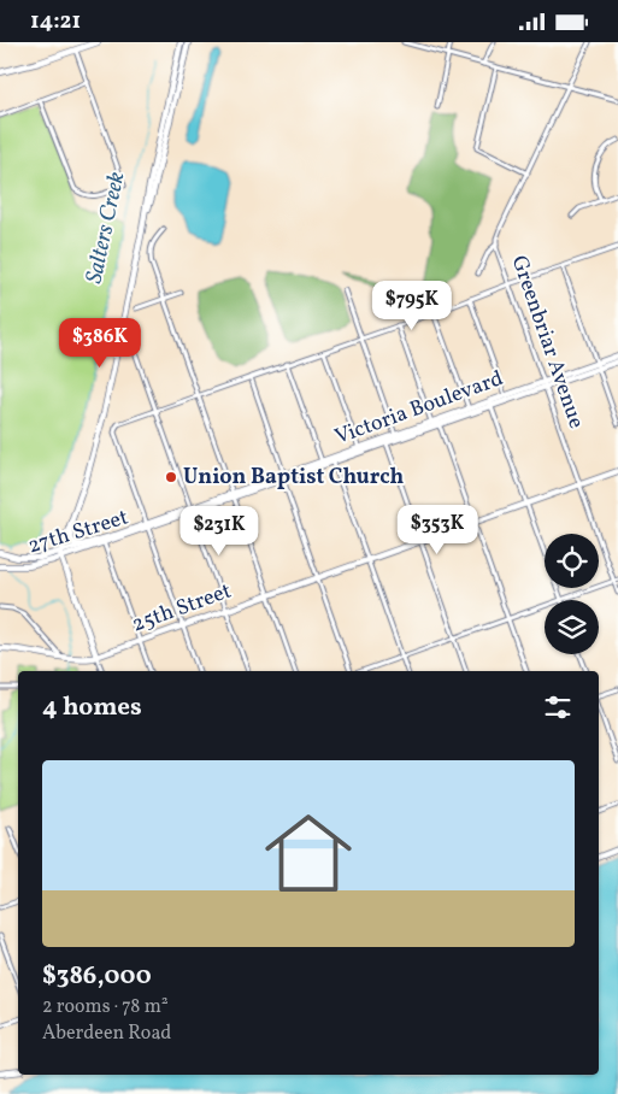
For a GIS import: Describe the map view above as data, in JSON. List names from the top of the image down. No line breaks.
{"streets":{"main road":["Victoria Boulevard","27th Street","25th Street"],"street":["Greenbriar Avenue"]},"crossings":[["Greenbriar Avenue","Victoria Boulevard"],["Greenbriar Avenue","25th Street"],["Victoria Boulevard","27th Street"]],"water":["Salters Creek"],"places":["Union Baptist Church"],"page":{"status":"14:21","price":["$795K","$386K","$353K","$231K"],"heading":"4 homes","list":[{"name":"$386,000","note":"2 rooms · 78 m² · Aberdeen Road"}]}}
